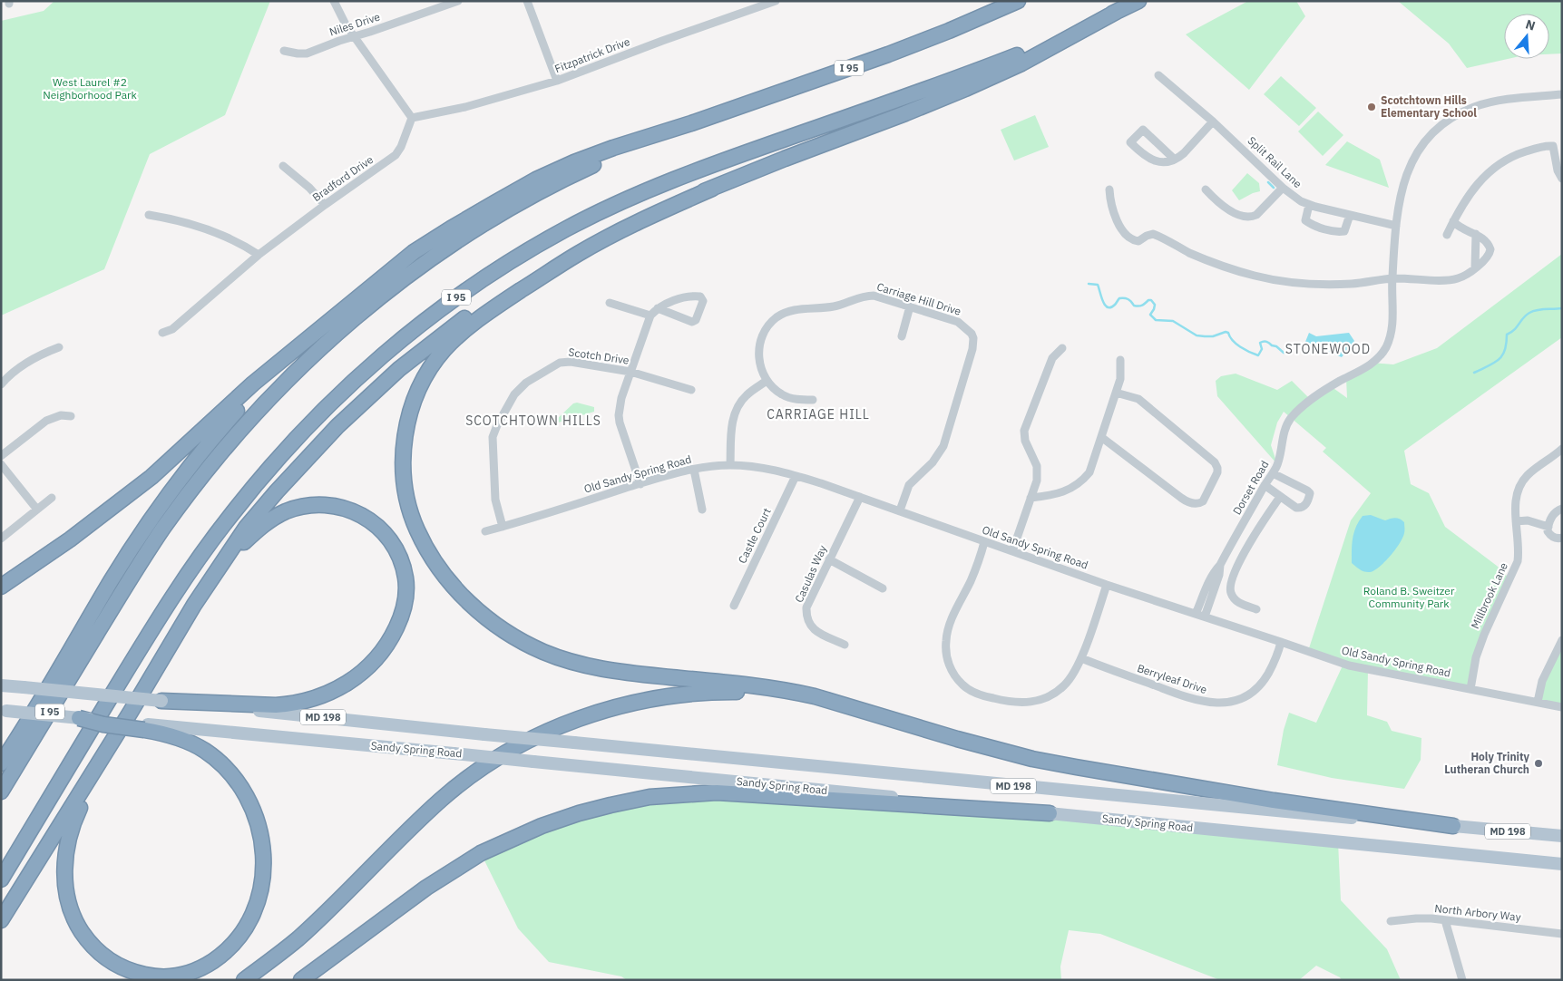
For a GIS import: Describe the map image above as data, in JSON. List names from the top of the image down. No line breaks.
{"streets":{"highway":["I 95"],"main road":["MD 198","Sandy Spring Road"],"street":["Niles Drive","Fitzpatrick Drive","Split Rail Lane","Bradford Drive","Carriage Hill Drive","Scotch Drive","Old Sandy Spring Road","Dorset Road","Castle Court","Casulas Way","Millbrook Lane","Berryleaf Drive","North Arbory Way"]},"crossings":[["Fitzpatrick Drive","Bradford Drive"],["Split Rail Lane","Dorset Road"],["Carriage Hill Drive","Old Sandy Spring Road"],["Scotch Drive","Old Sandy Spring Road"],["Old Sandy Spring Road","Dorset Road"],["Old Sandy Spring Road","Castle Court"],["Old Sandy Spring Road","Casulas Way"],["Old Sandy Spring Road","Millbrook Lane"],["Old Sandy Spring Road","Berryleaf Drive"]],"districts":["STONEWOOD","CARRIAGE HILL","SCOTCHTOWN HILLS"],"parks":["West Laurel #2 Neighborhood Park","Roland B. Sweitzer Community Park"],"places":["Scotchtown Hills Elementary School","Holy Trinity Lutheran Church"],"north":"top"}
